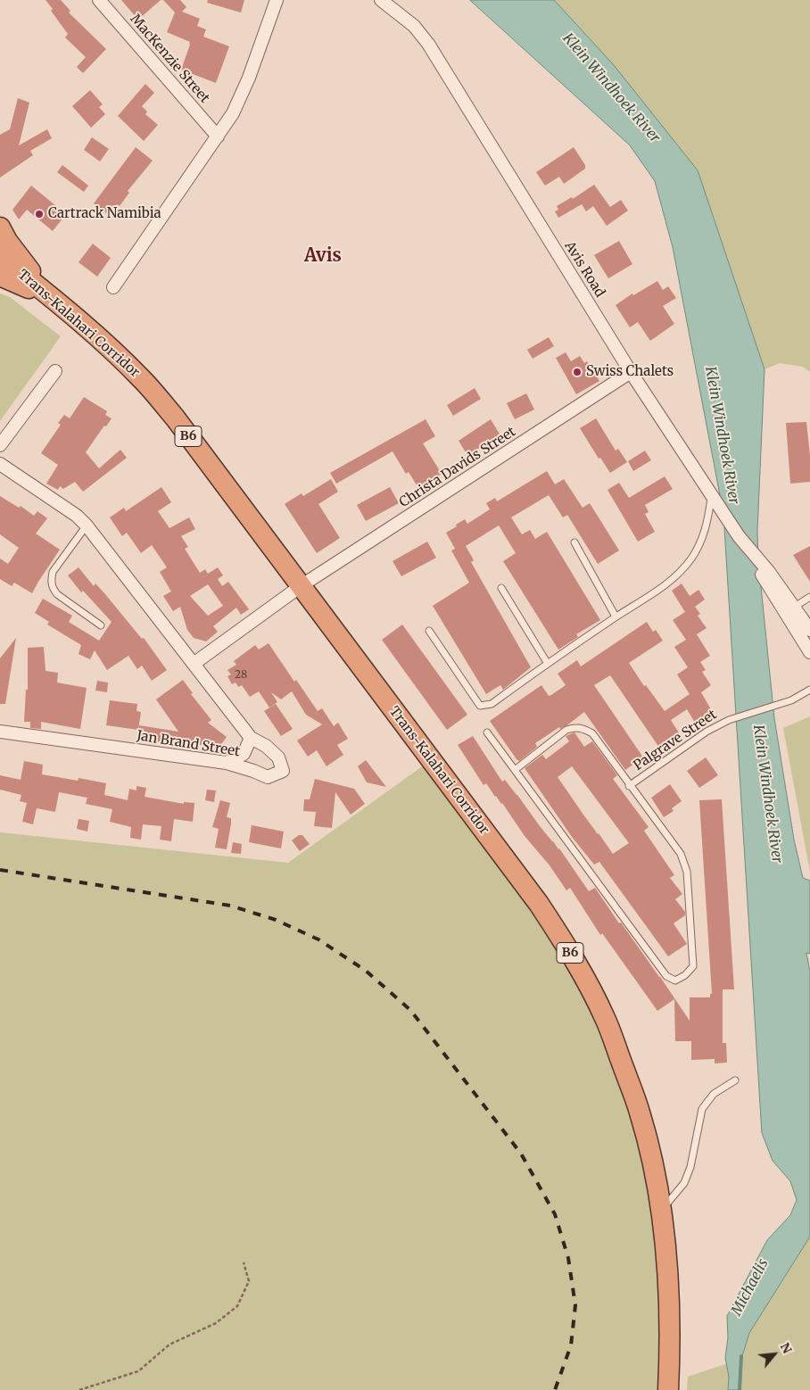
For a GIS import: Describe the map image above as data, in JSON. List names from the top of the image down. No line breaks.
{"streets":{"highway":["Trans-Kalahari Corridor","B6"],"street":["MacKenzie Street","Avis Road","Christa Davids Street","Jan Brand Street"],"lane":["Palgrave Street"]},"crossings":[["Avis Road","Christa Davids Street"],["Trans-Kalahari Corridor","B6"],["Trans-Kalahari Corridor","Christa Davids Street"]],"districts":["Avis"],"water":["Klein Windhoek River","Michaelis"],"places":["Cartrack Namibia","Swiss Chalets"],"house_numbers":["28"],"north":"top right"}
